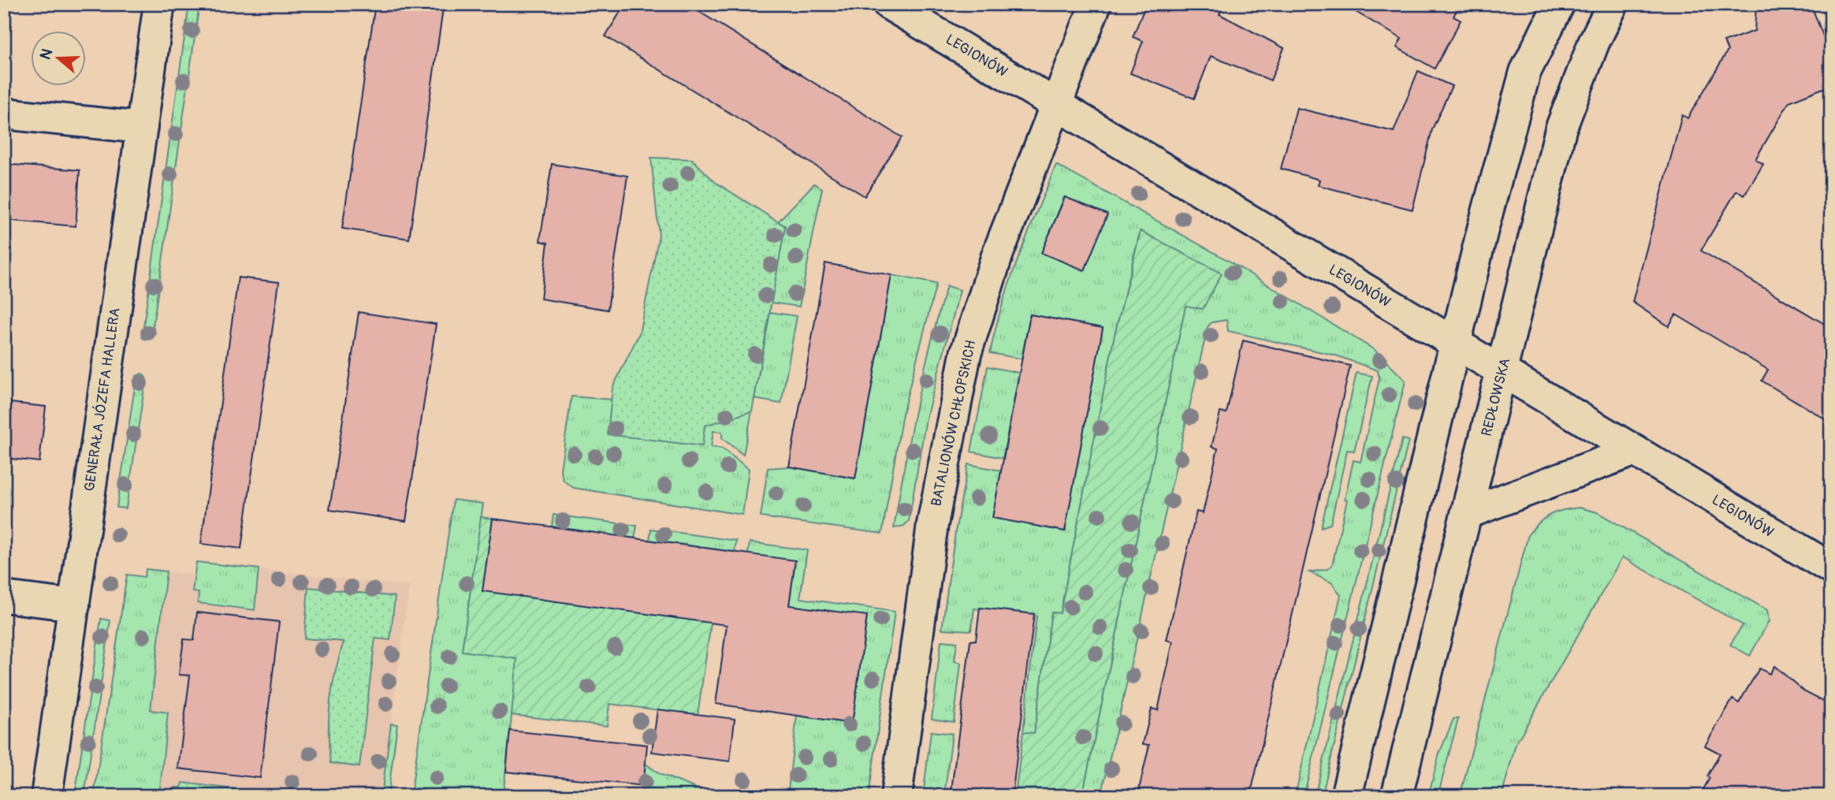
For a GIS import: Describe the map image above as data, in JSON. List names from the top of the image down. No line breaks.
{"streets":{"street":["LEGIONÓW","REDŁOWSKA","GENERAŁA JÓZEFA HALLERA","BATALIONÓW CHŁOPSKICH"]},"crossings":[["LEGIONÓW","REDŁOWSKA"],["LEGIONÓW","BATALIONÓW CHŁOPSKICH"]],"north":"left"}
